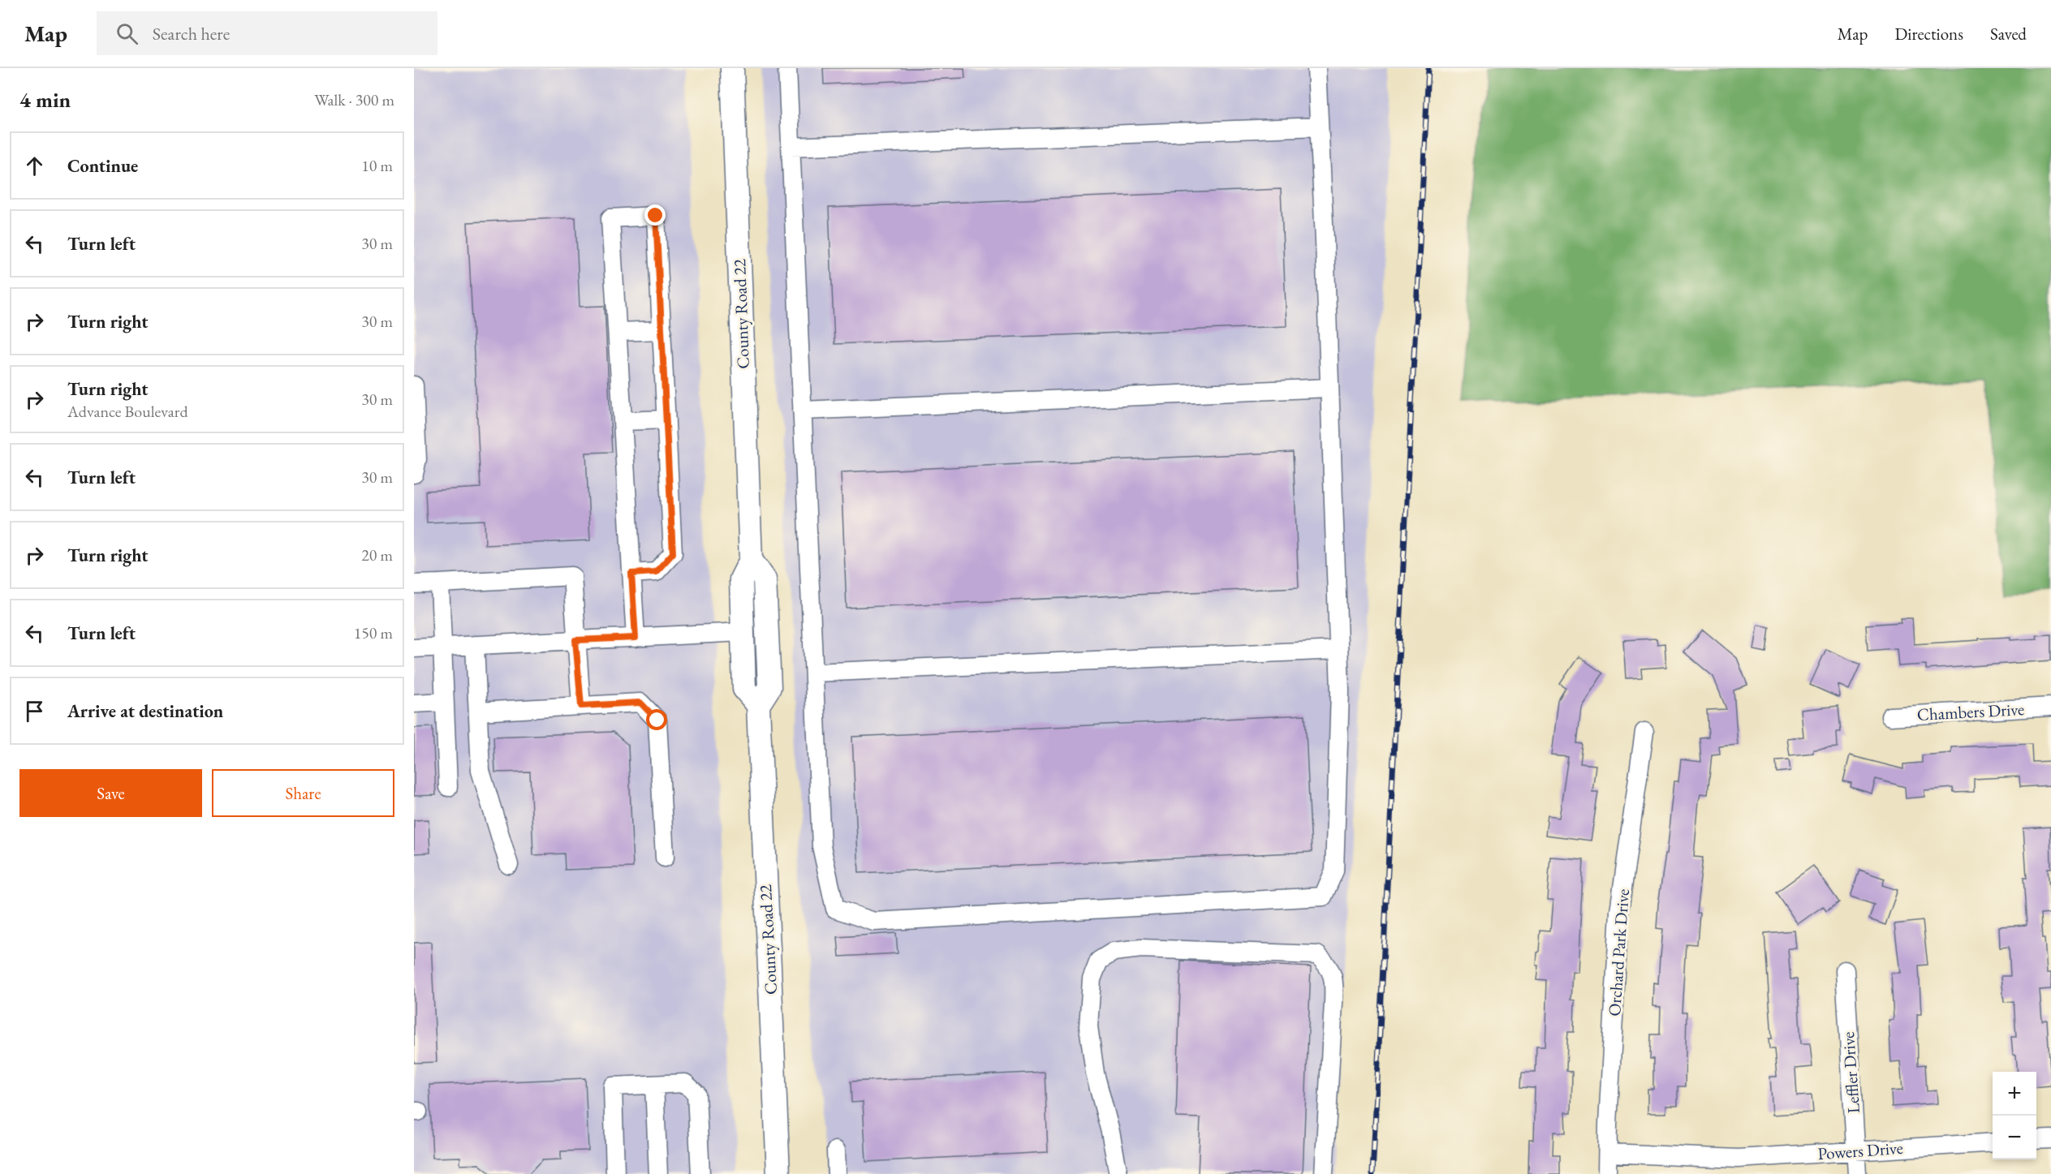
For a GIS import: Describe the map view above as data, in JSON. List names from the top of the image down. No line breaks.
{"streets":{"main road":["County Road 22"],"street":["Chambers Drive","Orchard Park Drive","Leffler Drive","Powers Drive"]},"crossings":[["Orchard Park Drive","Powers Drive"],["Leffler Drive","Powers Drive"]],"page":{"header":"Map","search":"Search here","nav":["Map","Directions","Saved"],"heading":["4 min","Walk · 300 m"],"list":[["Continue","10 m"],["Turn left","30 m"],["Turn right","30 m"],["Turn right","Advance Boulevard","30 m"],["Turn left","30 m"],["Turn right","20 m"],["Turn left","150 m"],"Arrive at destination"],"buttons":["Save","Share"],"map_buttons":["+","−"]}}
